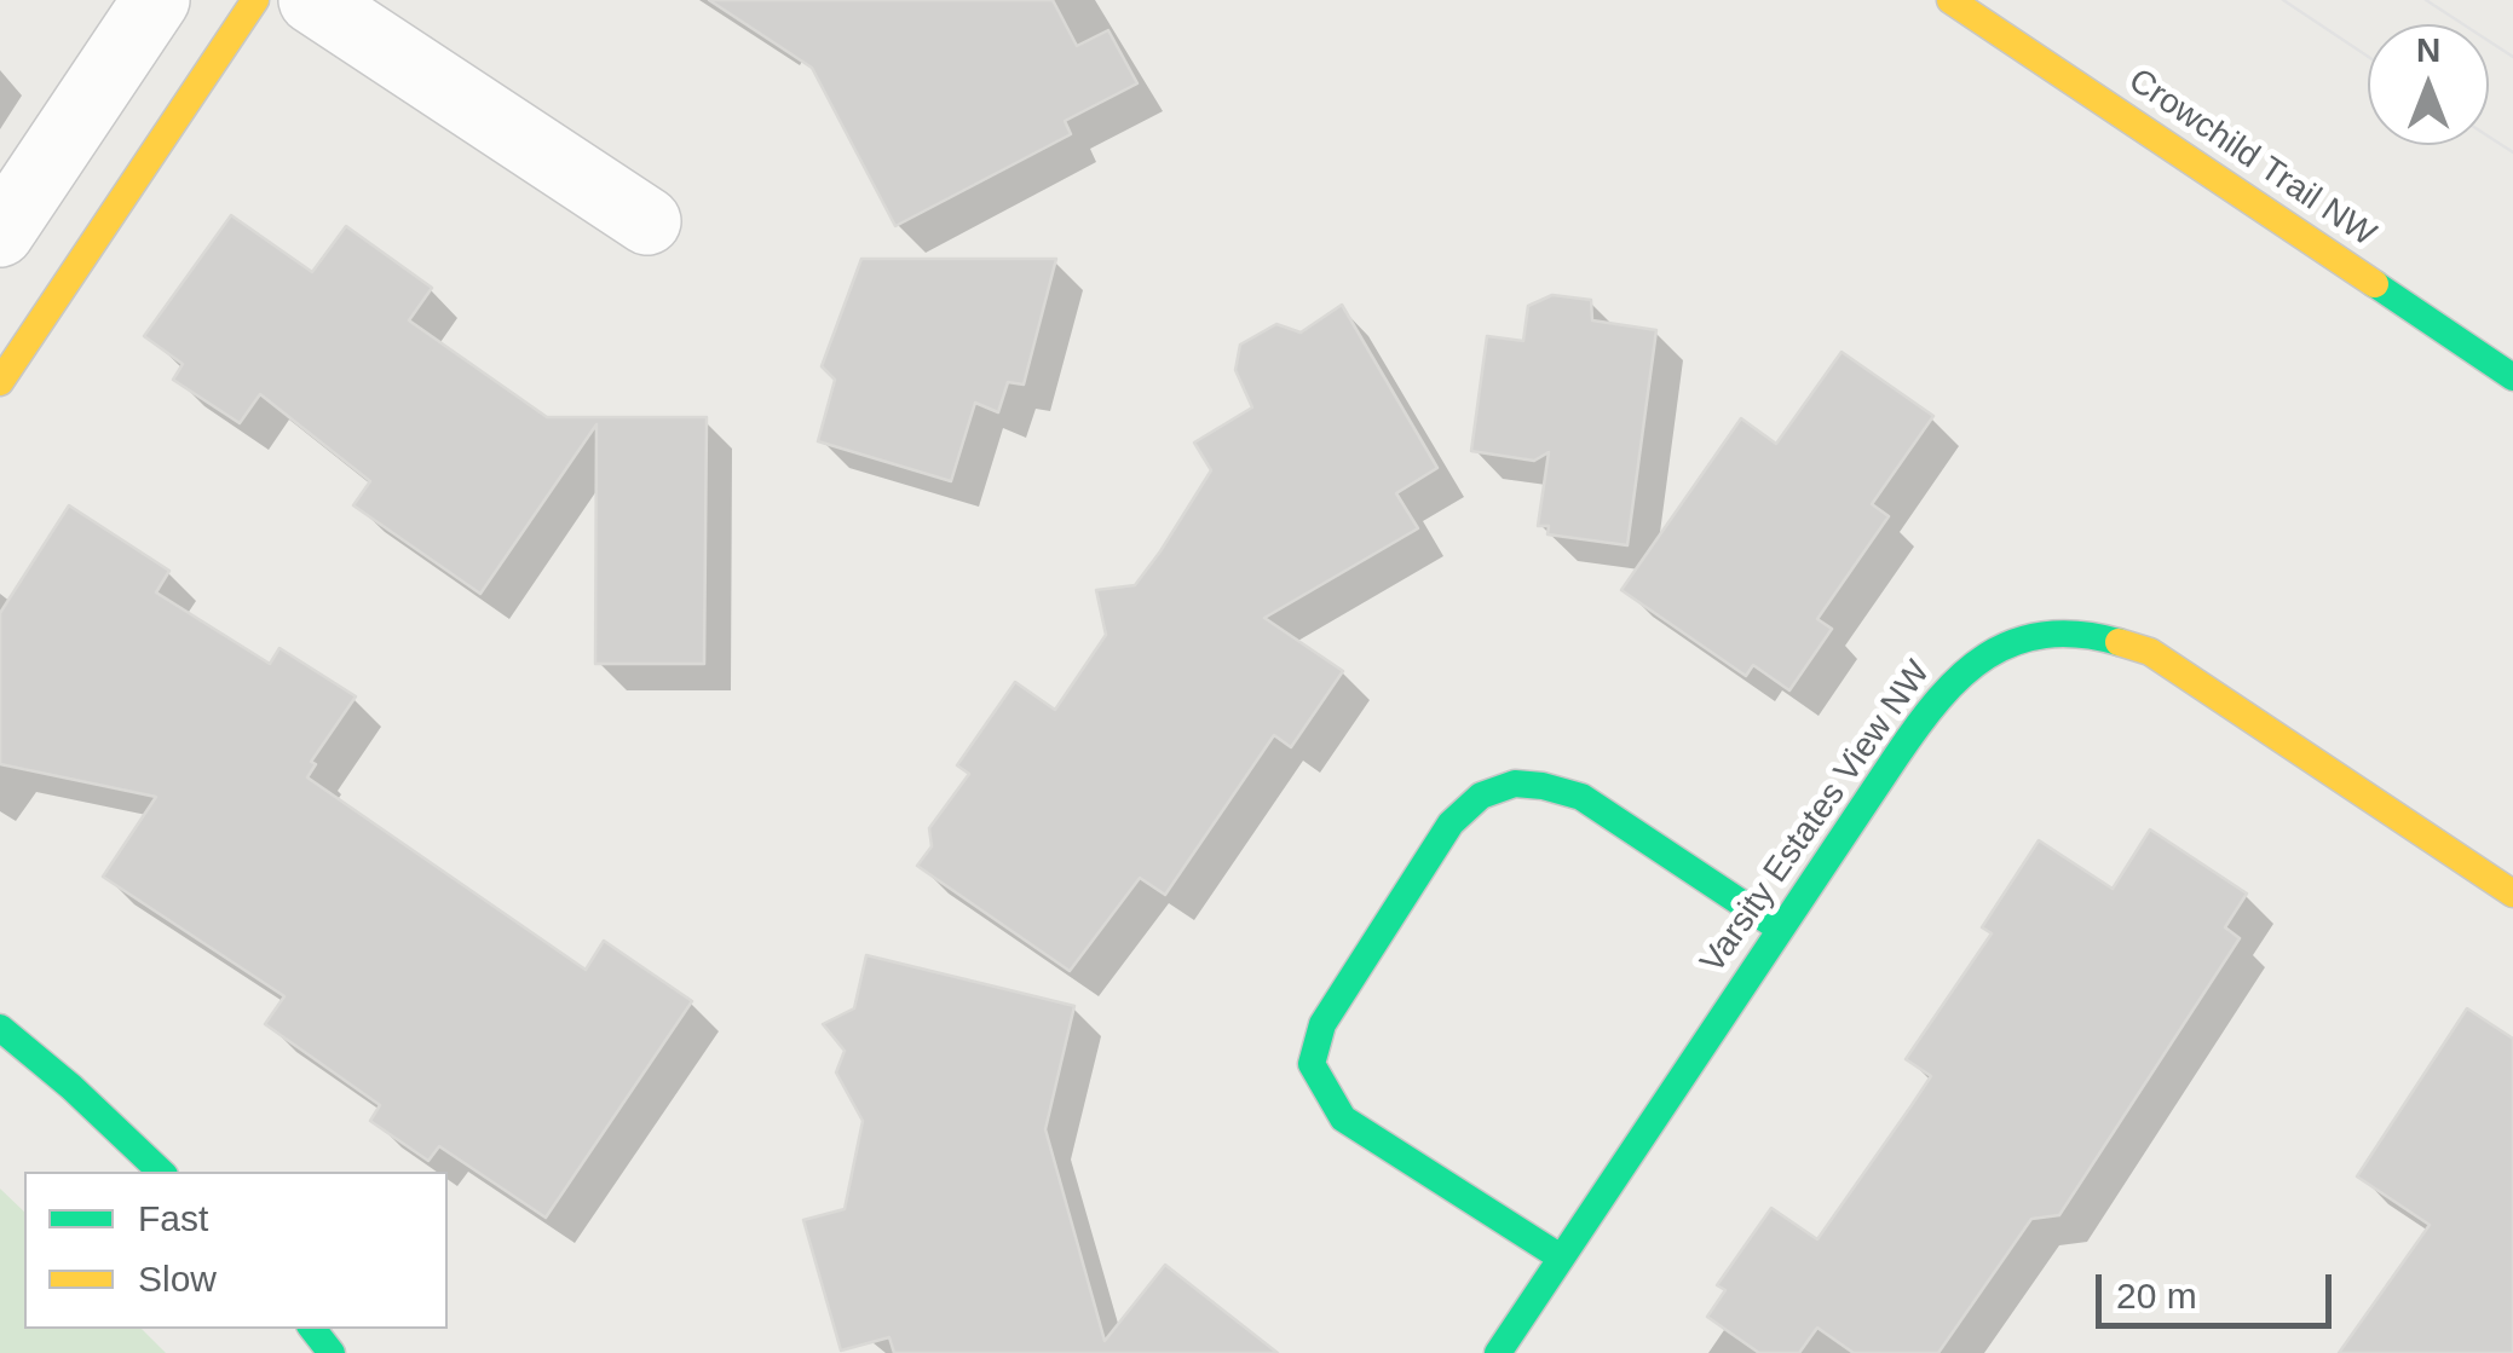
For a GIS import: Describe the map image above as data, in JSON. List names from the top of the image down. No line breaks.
{"streets":{"main road":["Crowchild Trail NW","Varsity Estates View NW"]},"legend":["Fast","Slow"],"scale_bar":"20 m","north":"top"}
